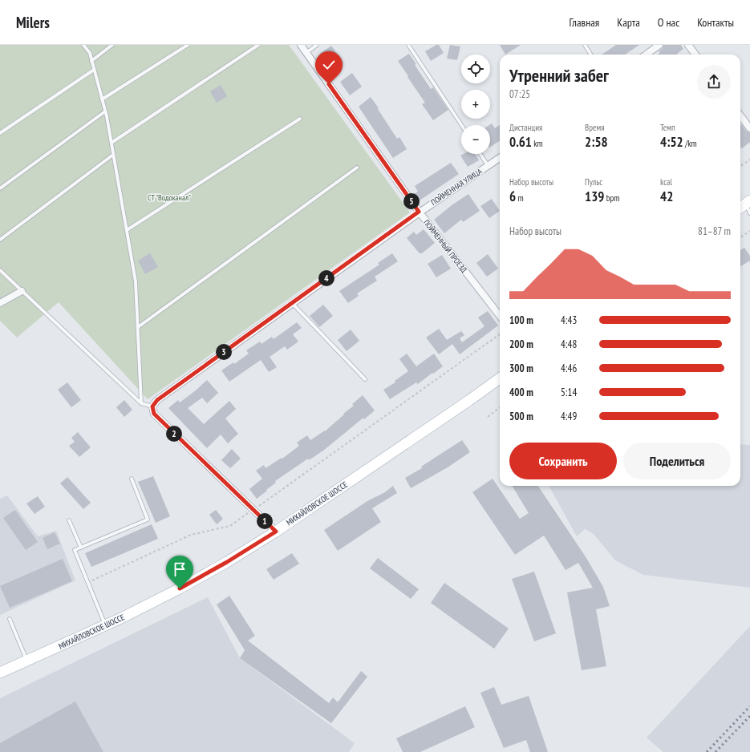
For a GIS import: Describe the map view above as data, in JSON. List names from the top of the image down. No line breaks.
{"streets":{"main road":["МИХАЙЛОВСКОЕ ШОССЕ"],"street":["ПОЙМЕННАЯ УЛИЦА","ПОЙМЕННЫЙ ПРОЕЗД"]},"crossings":[["ПОЙМЕННАЯ УЛИЦА","ПОЙМЕННЫЙ ПРОЕЗД"]],"parks":["СТ \"Водоканал\""],"page":{"header":"Milers","nav":["Главная","Карта","О нас","Контакты"],"map_buttons":["+","−"],"heading":["Утренний забег","07:25"],"stats":[["Дистанция","0.61 km"],["Время","2:58"],["Темп","4:52 /km"],["Набор высоты","6 m"],["Пульс","139 bpm"],["kcal","42"]],"pins":["5","4","3","2","1"],"chart":["Набор высоты","81–87 m"],"list":[{"name":"100 m","note":"4:43"},{"name":"200 m","note":"4:48"},{"name":"300 m","note":"4:46"},{"name":"400 m","note":"5:14"},{"name":"500 m","note":"4:49"}],"buttons":["Сохранить","Поделиться"]}}
